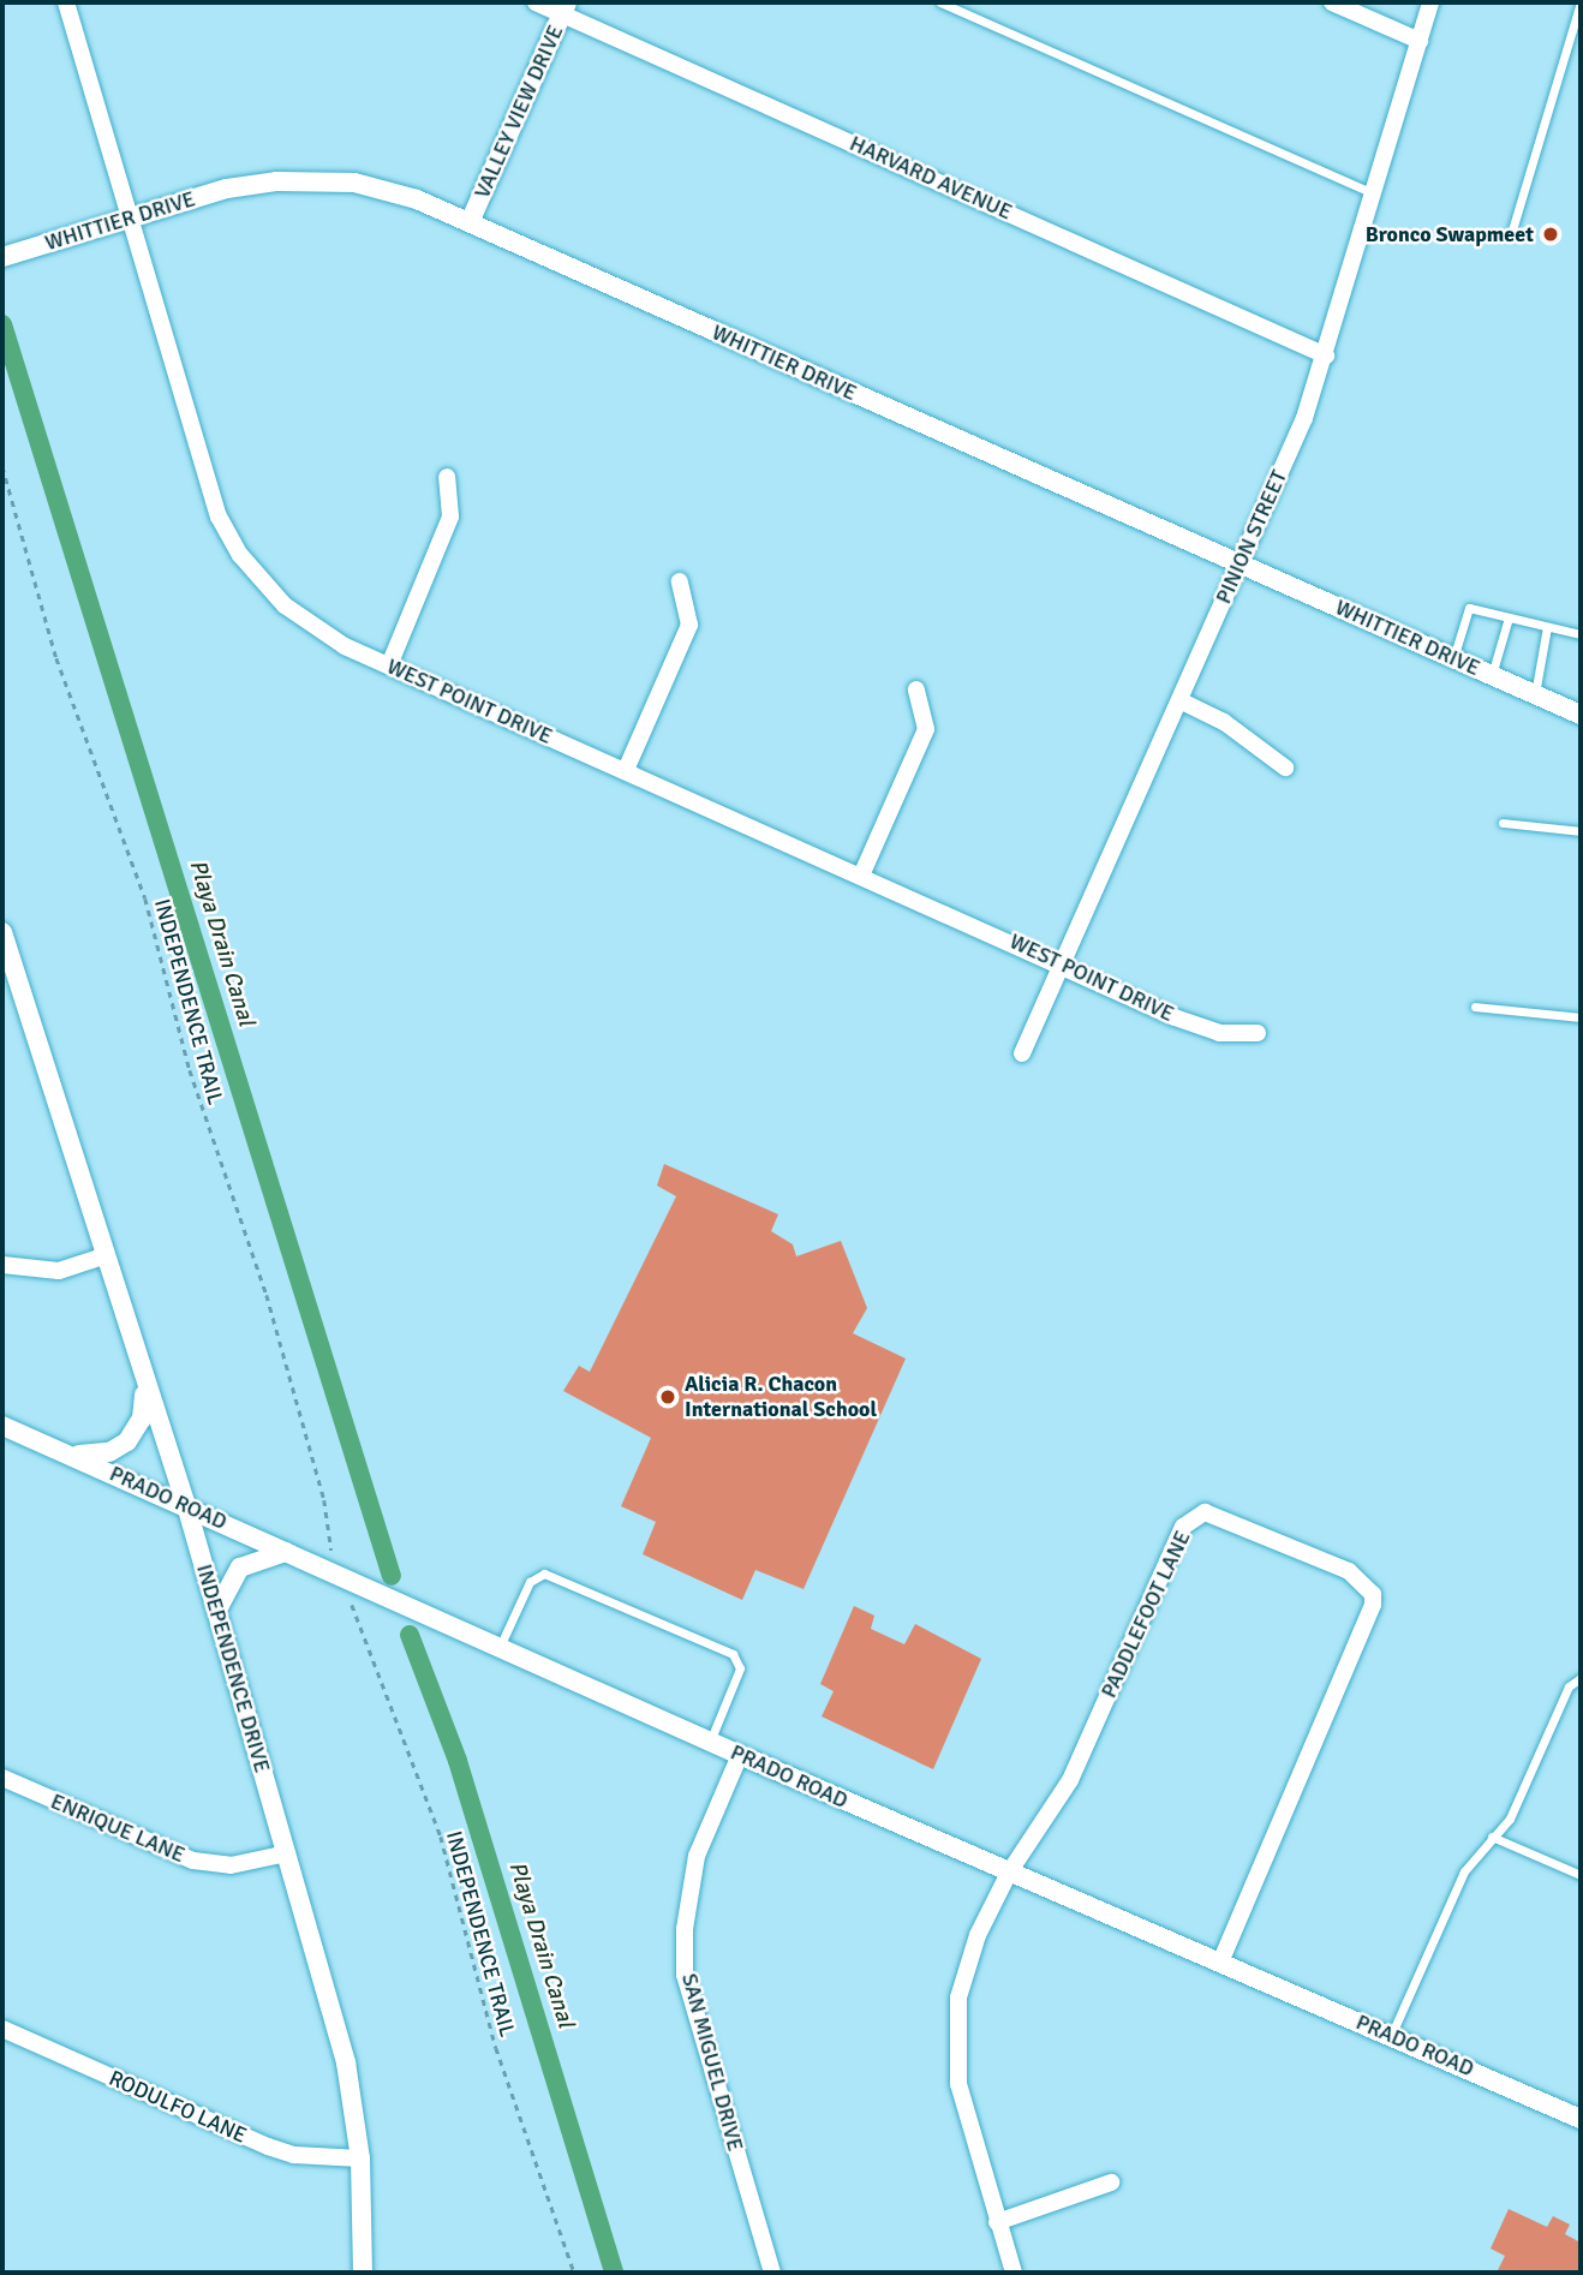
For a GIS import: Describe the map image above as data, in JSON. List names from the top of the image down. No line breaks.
{"streets":{"street":["VALLEY VIEW DRIVE","HARVARD AVENUE","WHITTIER DRIVE","PINION STREET","WEST POINT DRIVE","PRADO ROAD","PADDLEFOOT LANE","INDEPENDENCE DRIVE","ENRIQUE LANE","SAN MIGUEL DRIVE","RODULFO LANE"],"path":["INDEPENDENCE TRAIL"]},"crossings":[["VALLEY VIEW DRIVE","HARVARD AVENUE"],["VALLEY VIEW DRIVE","WHITTIER DRIVE"],["HARVARD AVENUE","PINION STREET"],["WHITTIER DRIVE","PINION STREET"],["WHITTIER DRIVE","WEST POINT DRIVE"],["PINION STREET","WEST POINT DRIVE"],["PRADO ROAD","PADDLEFOOT LANE"],["PRADO ROAD","INDEPENDENCE DRIVE"],["PRADO ROAD","SAN MIGUEL DRIVE"],["INDEPENDENCE DRIVE","ENRIQUE LANE"],["INDEPENDENCE DRIVE","RODULFO LANE"]],"water":["Playa Drain Canal"],"places":["Bronco Swapmeet","Alicia R. Chacon International School"]}
